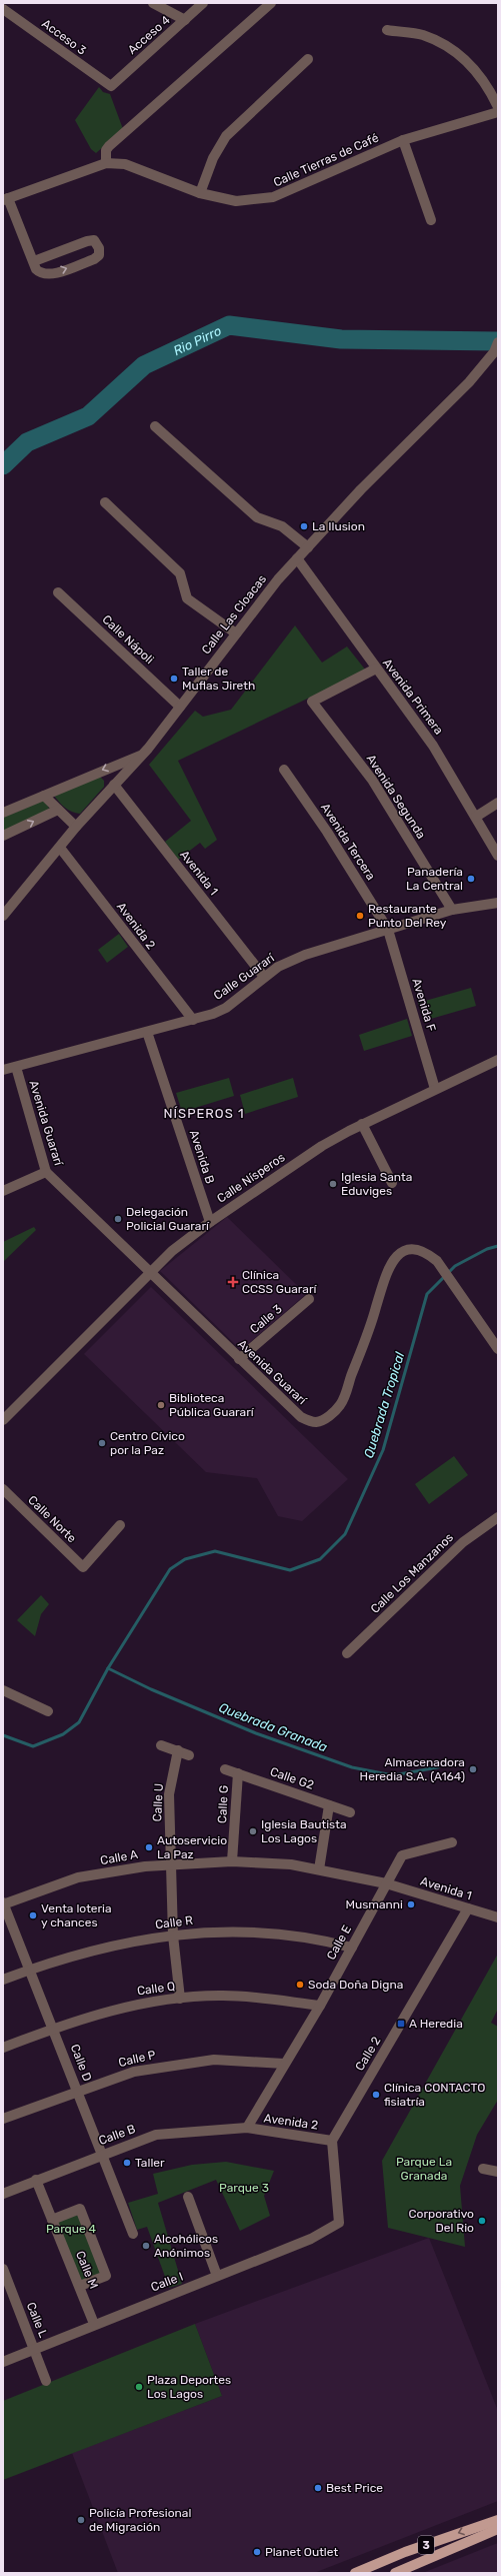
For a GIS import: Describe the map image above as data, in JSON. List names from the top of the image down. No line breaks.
{"streets":{"main road":["3"],"street":["Acceso 4","Acceso 3","Calle Tierras de Café","Calle Las Cloacas","Calle Nápoli","Avenida Primera","Avenida Segunda","Avenida Tercera","Avenida 1","Avenida 2","Calle Guararí","Avenida F","Avenida Guararí","Avenida B","Calle Nísperos","Calle 3","Calle Norte","Calle Los Manzanos","Calle G2","Calle U","Calle G","Calle A","Calle R","Calle E","Calle Q","Calle 2","Calle P","Calle D","Calle B","Calle M","Calle I","Calle L"]},"crossings":[["Acceso 4","Acceso 3"],["Calle Las Cloacas","Calle Nápoli"],["Calle Las Cloacas","Avenida Primera"],["Calle Las Cloacas","Avenida 1"],["Calle Las Cloacas","Avenida 2"],["Avenida Primera","Avenida Segunda"],["Avenida Segunda","Calle Guararí"],["Avenida Tercera","Calle Guararí"],["Avenida Tercera","Avenida F"],["Avenida 1","Calle Guararí"],["Avenida 1","Calle A"],["Avenida 1","Calle E"],["Avenida 1","Calle 2"],["Avenida 2","Calle Guararí"],["Avenida 2","Calle E"],["Avenida 2","Calle 2"],["Avenida 2","Calle B"],["Avenida 2","Calle I"],["Calle Guararí","Avenida F"],["Calle Guararí","Avenida Guararí"],["Calle Guararí","Avenida B"],["Avenida F","Calle Nísperos"],["Avenida Guararí","Calle Nísperos"],["Avenida Guararí","Calle 3"],["Avenida B","Calle Nísperos"],["Calle G2","Calle G"],["Calle U","Calle A"],["Calle U","Calle R"],["Calle U","Calle Q"],["Calle G","Calle A"],["Calle A","Calle E"],["Calle A","Calle D"],["Calle R","Calle E"],["Calle R","Calle D"],["Calle E","Calle Q"],["Calle E","Calle P"],["Calle E","Calle B"],["Calle Q","Calle D"],["Calle 2","Calle I"],["Calle P","Calle D"],["Calle D","Calle B"],["Calle B","Calle M"],["Calle M","Calle I"],["Calle I","Calle L"]],"districts":["NÍSPEROS 1"],"water":["Rio Pirro","Quebrada Tropical","Quebrada Granada"],"parks":["Parque La Granada","Parque 3","Parque 4"],"places":{"other":["La Ilusion","Taller de Muflas Jireth","Panadería La Central","Restaurante Punto Del Rey","Iglesia Santa Eduviges","Delegación Policial Guararí","Biblioteca Pública Guararí","Centro Cívico por la Paz","Almacenadora Heredia S.A. (A164)","Iglesia Bautista Los Lagos","Autoservicio La Paz","Musmanni","Venta loteria y chances","Soda Doña Digna","Clínica CONTACTO fisiatría","Taller","Corporativo Del Rio","Alcohólicos Anónimos","Plaza Deportes Los Lagos","Best Price","Policía Profesional de Migración","Planet Outlet"],"health":["Clínica CCSS Guararí"],"transit":["A Heredia"]}}
